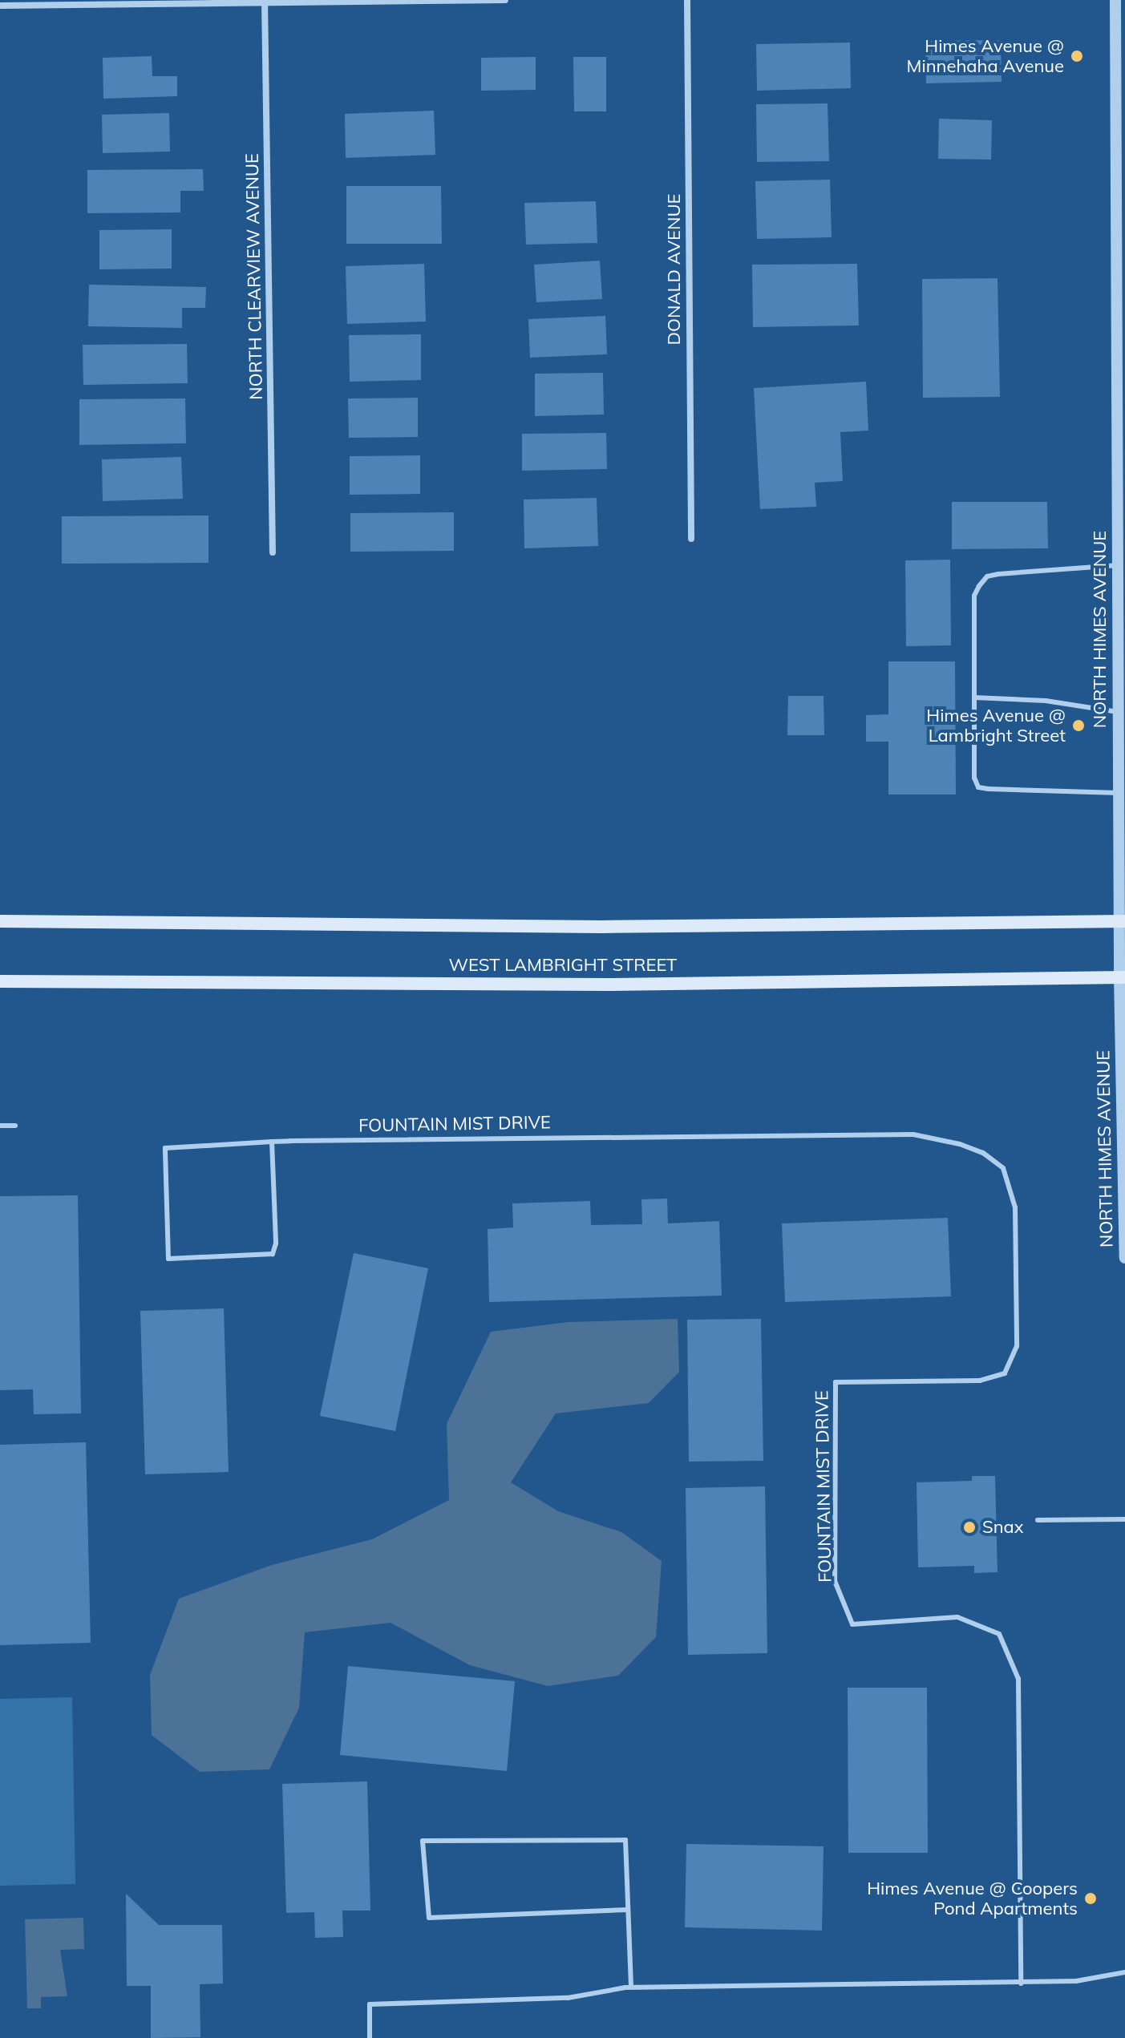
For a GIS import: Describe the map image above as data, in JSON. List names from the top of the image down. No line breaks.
{"streets":{"main road":["WEST LAMBRIGHT STREET"],"street":["DONALD AVENUE","NORTH CLEARVIEW AVENUE","NORTH HIMES AVENUE"],"lane":["FOUNTAIN MIST DRIVE"]},"crossings":[["NORTH HIMES AVENUE","WEST LAMBRIGHT STREET"]],"places":["Himes Avenue @ Minnehaha Avenue","Himes Avenue @ Lambright Street","Snax","Himes Avenue @ Coopers Pond Apartments"]}
